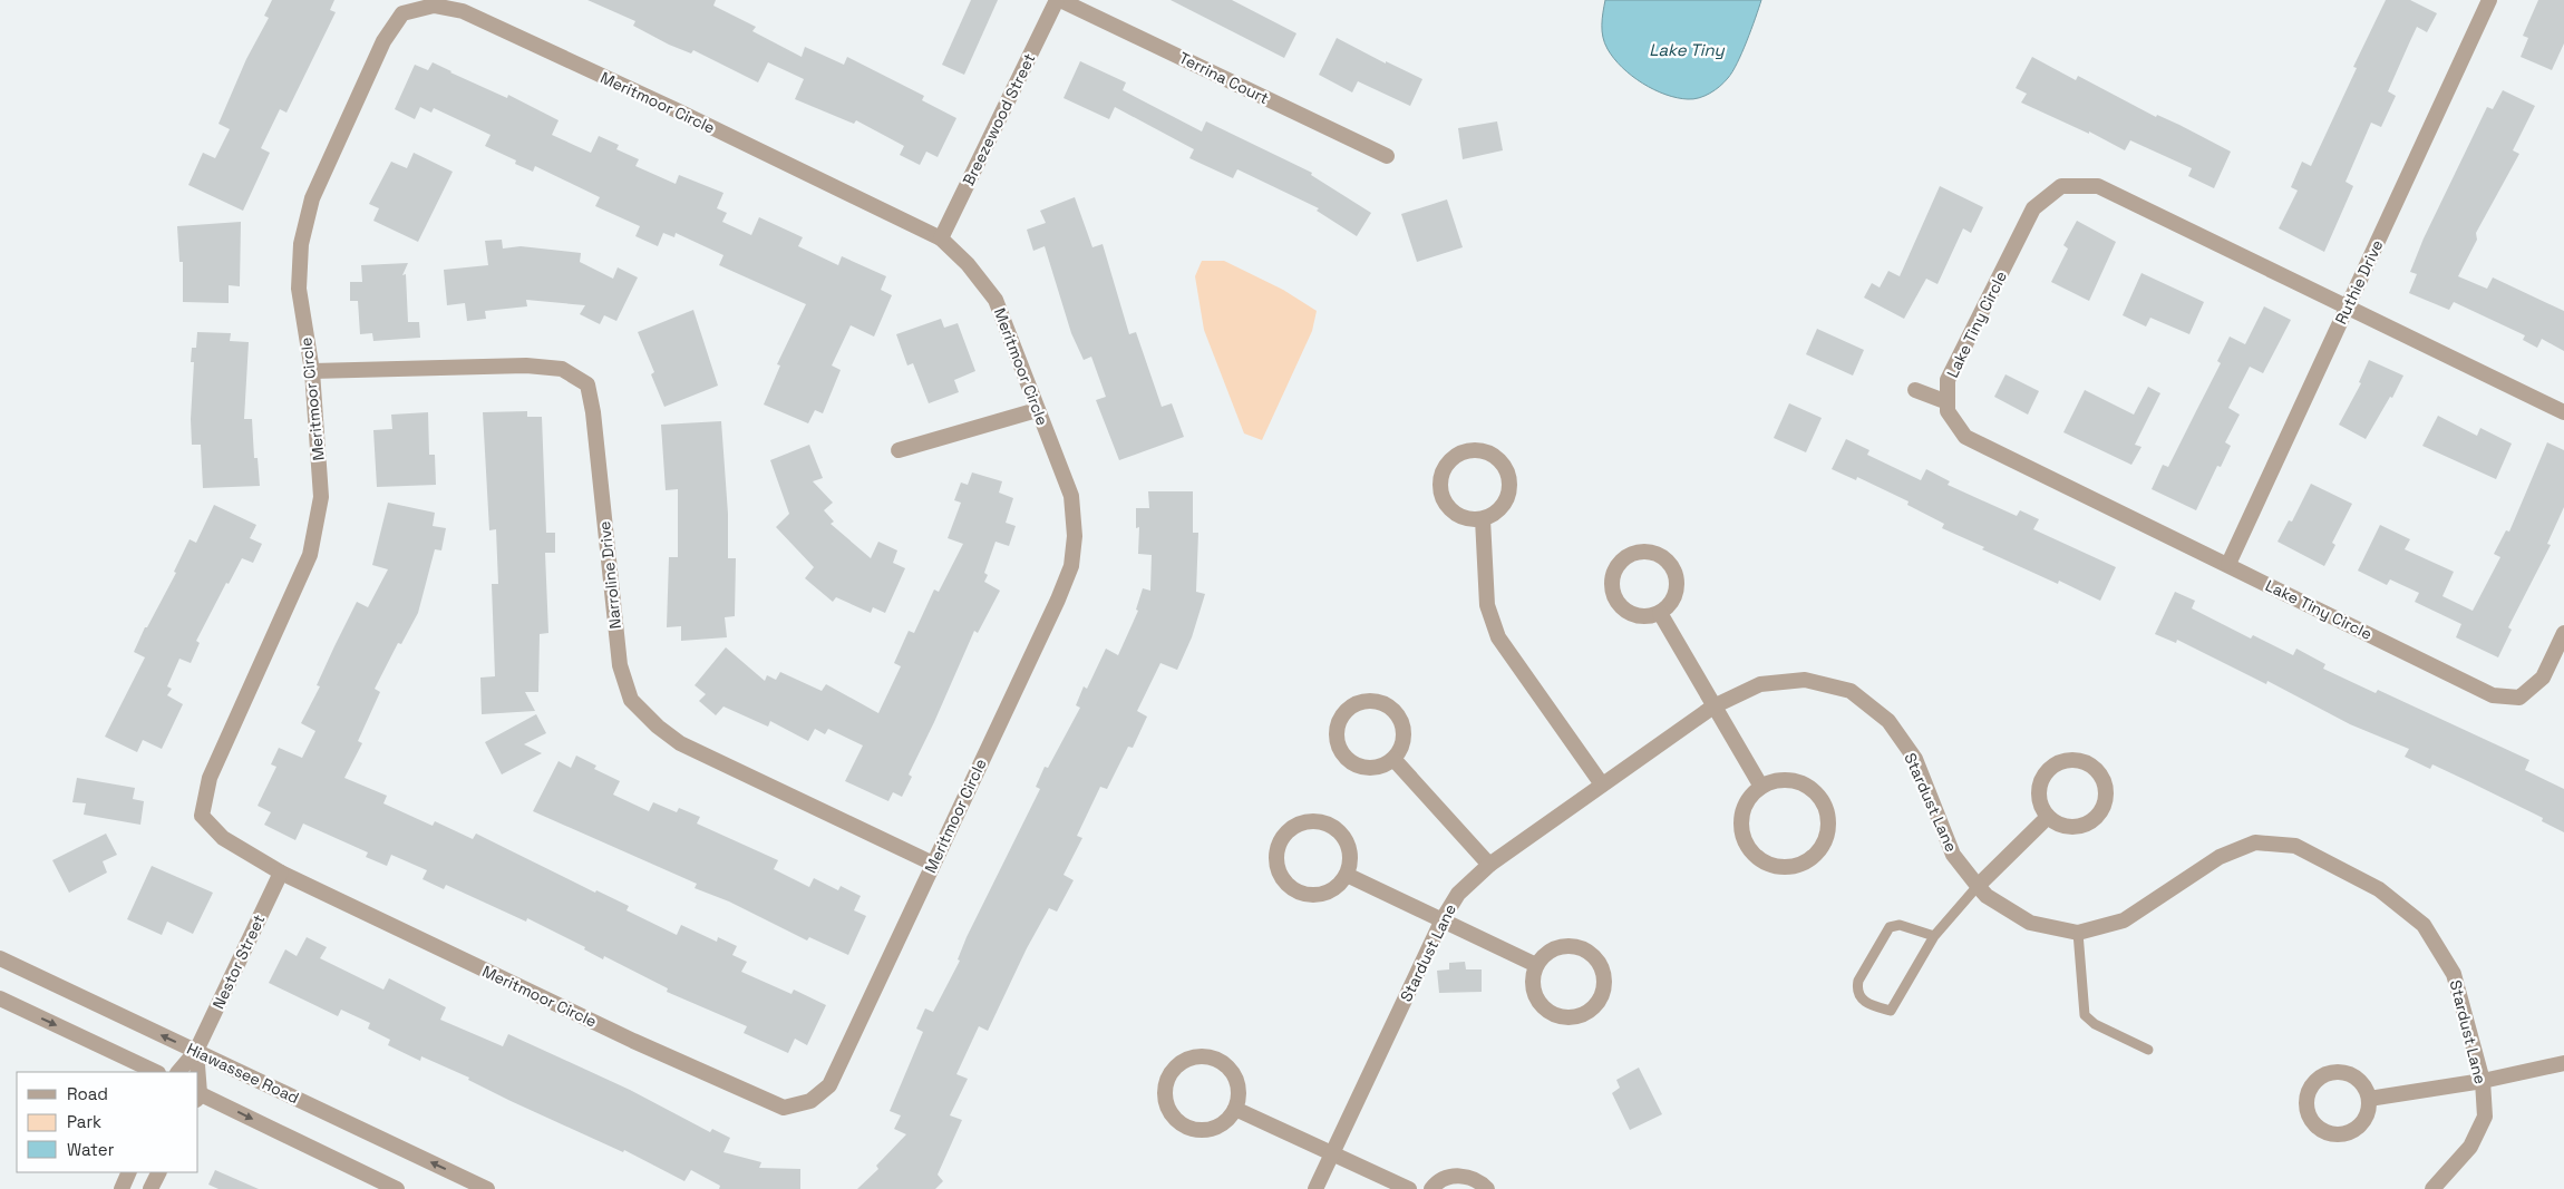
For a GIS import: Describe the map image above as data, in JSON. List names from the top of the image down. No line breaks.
{"streets":{"street":["Terrina Court","Meritmoor Circle","Breezewood Street","Ruthie Drive","Lake Tiny Circle","Narroline Drive","Stardust Lane","Nestor Street","Hiawassee Road"]},"crossings":[["Terrina Court","Breezewood Street"],["Meritmoor Circle","Breezewood Street"],["Meritmoor Circle","Narroline Drive"],["Meritmoor Circle","Nestor Street"],["Ruthie Drive","Lake Tiny Circle"],["Nestor Street","Hiawassee Road"]],"water":["Lake Tiny"],"legend":["Road","Park","Water"]}
